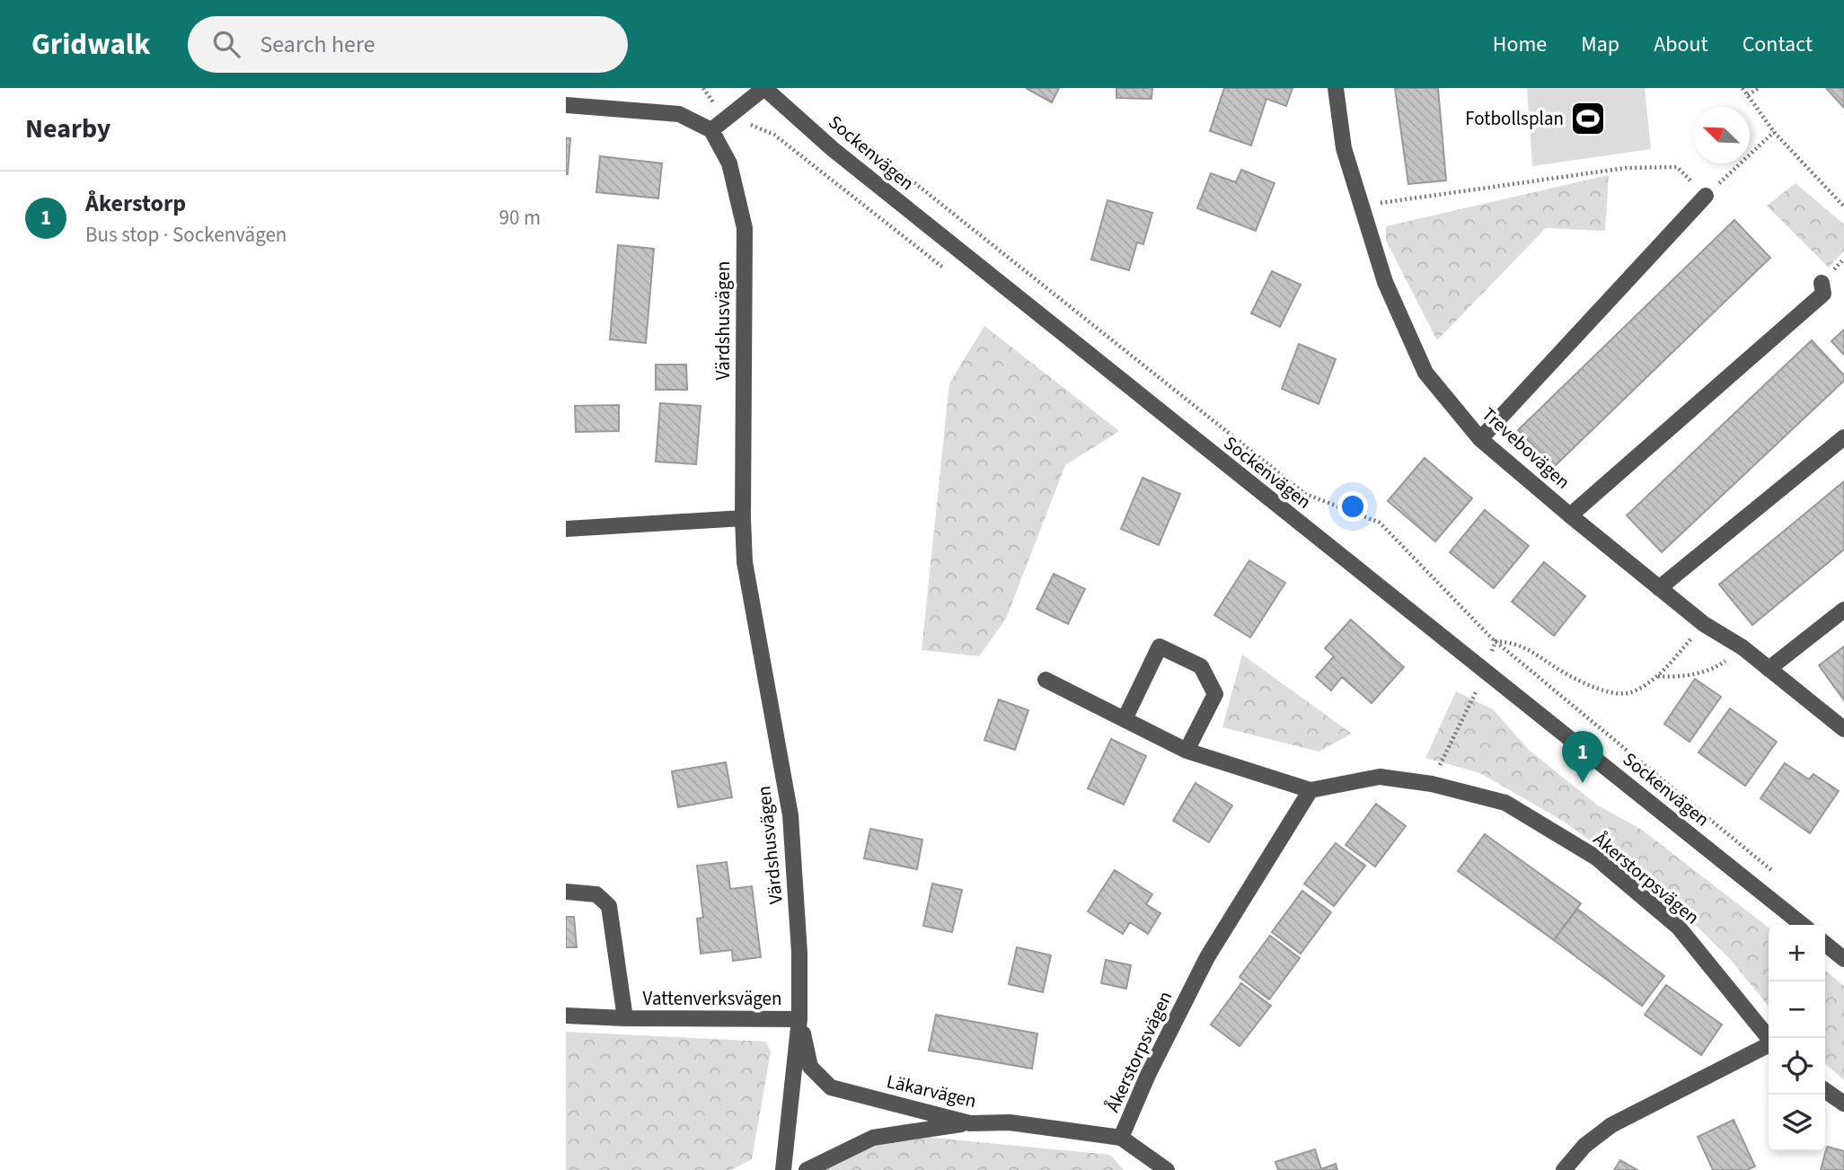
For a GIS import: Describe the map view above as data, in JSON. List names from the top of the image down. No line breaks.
{"streets":{"street":["Sockenvägen","Värdshusvägen","Trevebovägen","Åkerstorpsvägen","Vattenverksvägen","Läkarvägen"]},"crossings":[["Värdshusvägen","Vattenverksvägen"],["Värdshusvägen","Läkarvägen"],["Åkerstorpsvägen","Läkarvägen"],["Vattenverksvägen","Läkarvägen"]],"places":{"sports":["Fotbollsplan"]},"north":"top left","page":{"header":"Gridwalk","search":"Search here","nav":["Home","Map","About","Contact"],"heading":"Nearby","list":[{"mark":"1","name":"Åkerstorp","note":"Bus stop · Sockenvägen","value":"90 m"}],"pins":"1","map_buttons":["+","−"]}}
